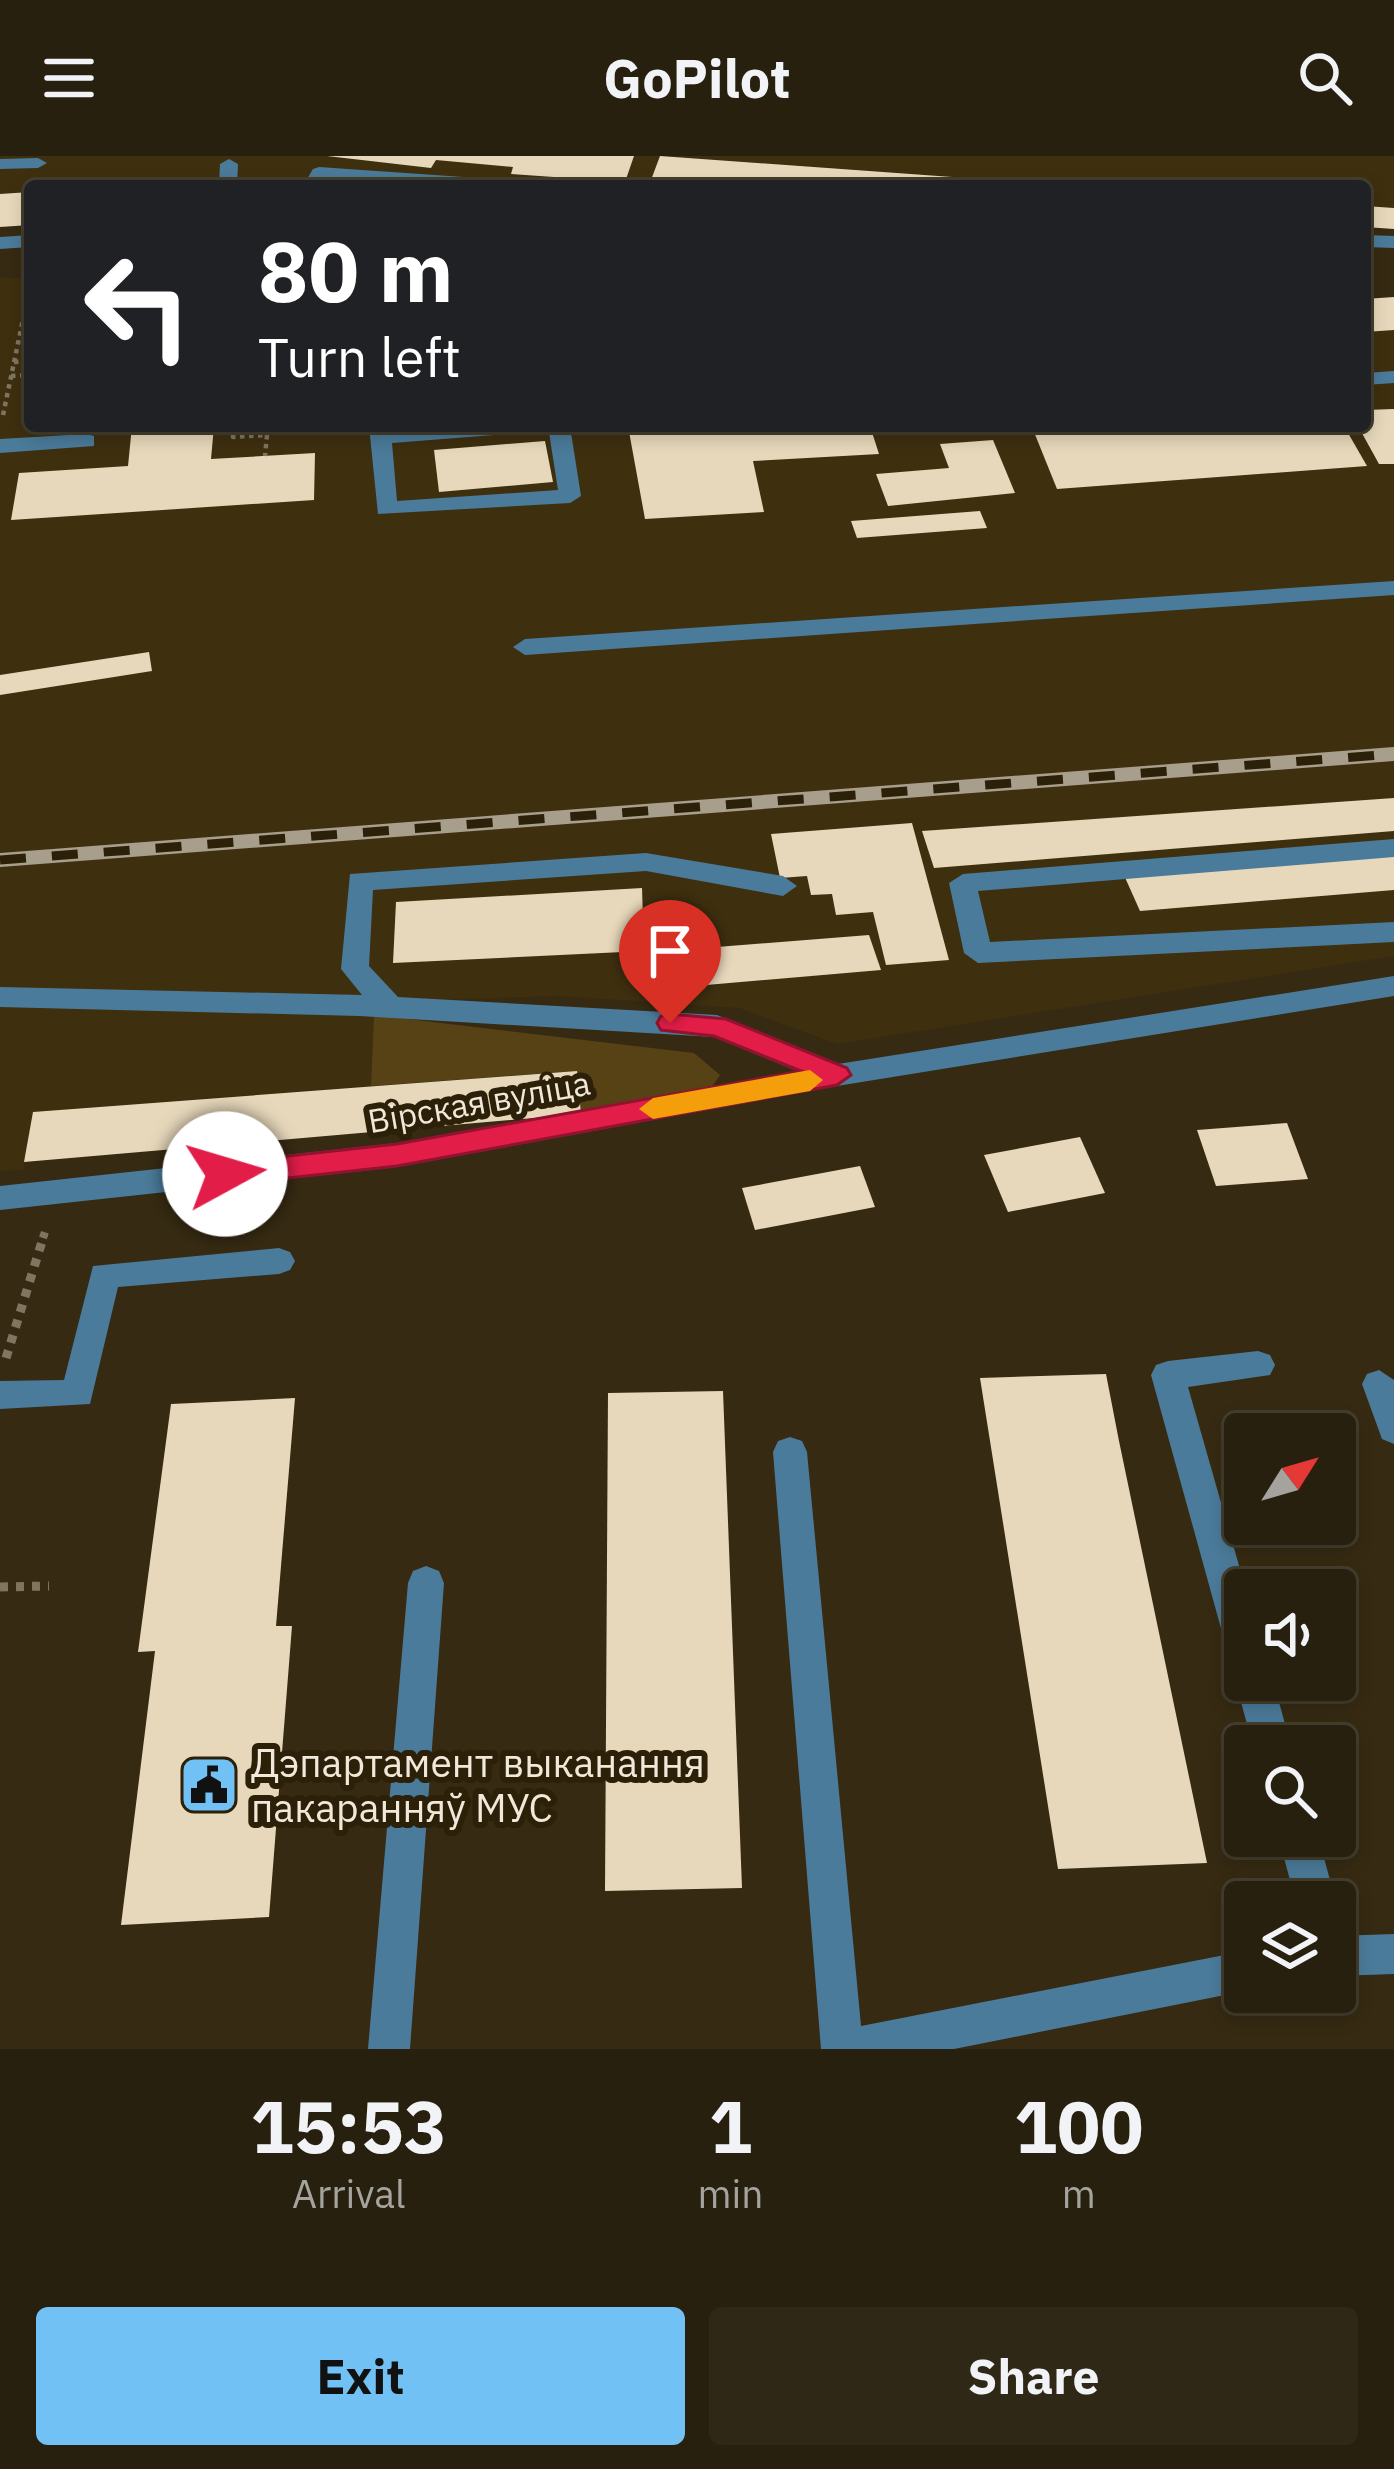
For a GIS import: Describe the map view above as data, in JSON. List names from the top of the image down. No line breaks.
{"streets":{"street":["Вірская вуліца"]},"places":{"public building":["Дэпартамент выканання пакаранняў МУС"]},"north":"top right","page":{"header":"GoPilot","turn":["80 m","Turn left"],"eta":["15:53","Arrival","1","min","100","m"],"buttons":["Exit","Share"]}}
